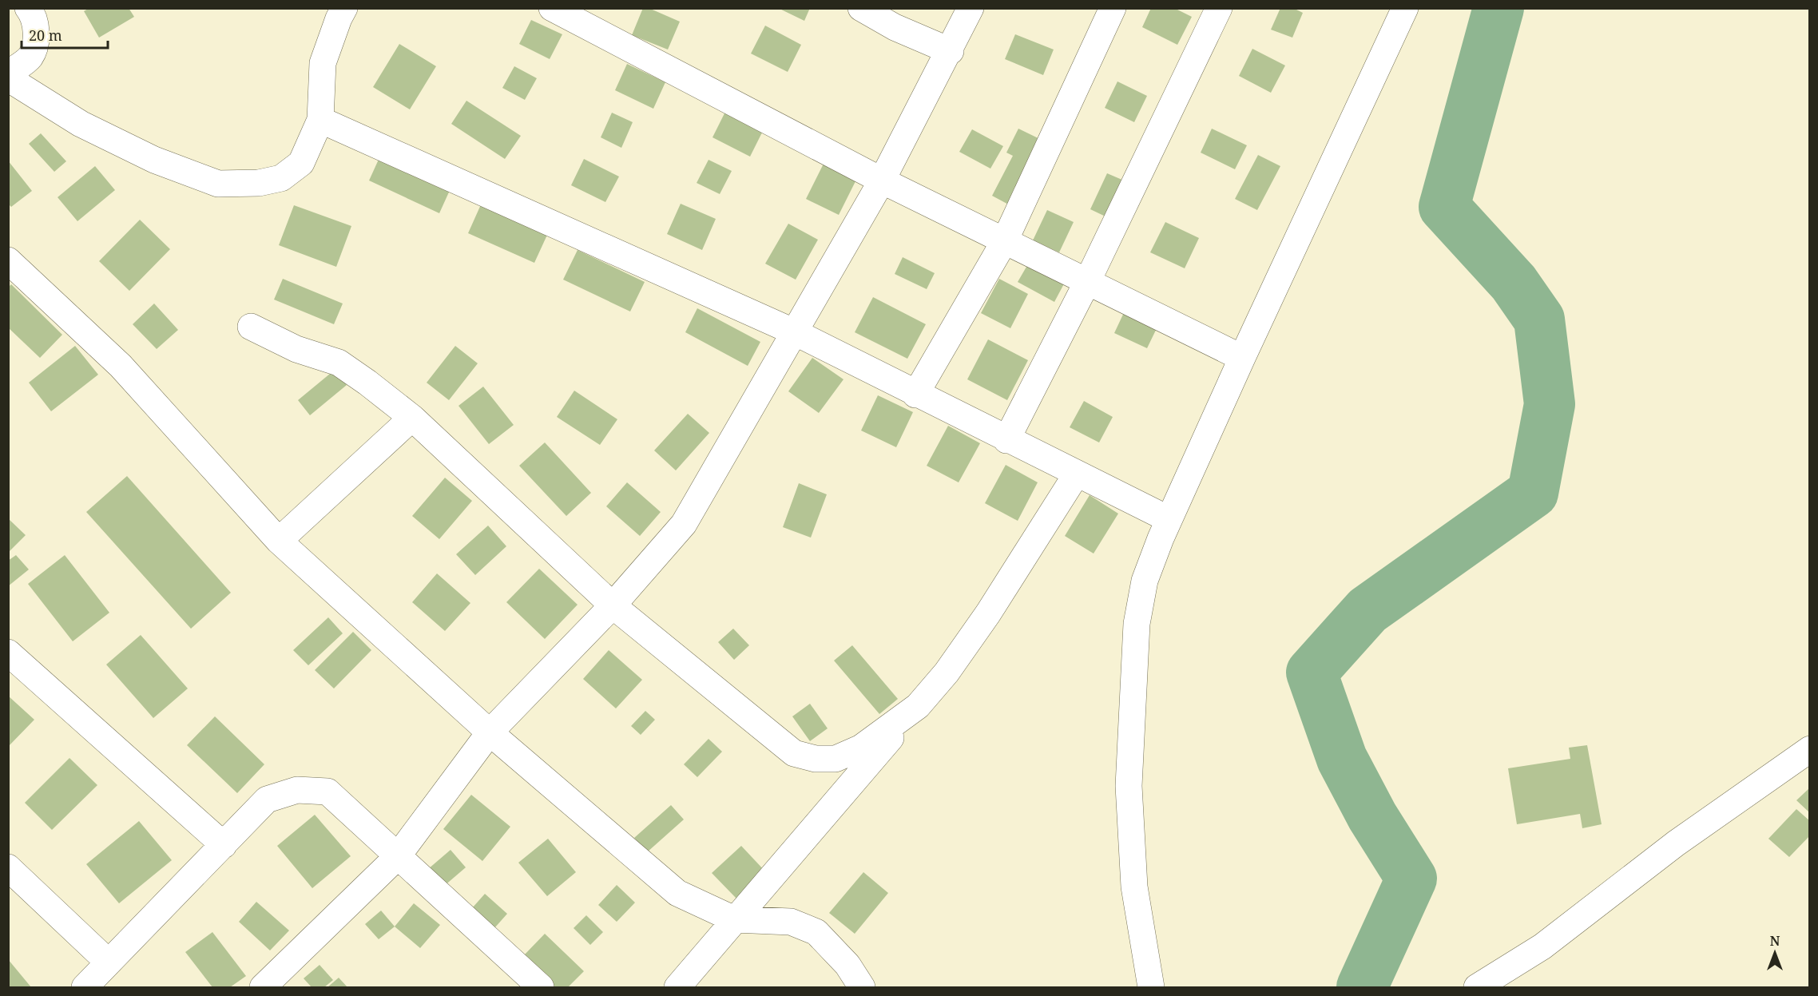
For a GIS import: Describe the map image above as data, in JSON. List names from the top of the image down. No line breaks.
{"scale_bar":"20 m","north":"top"}
